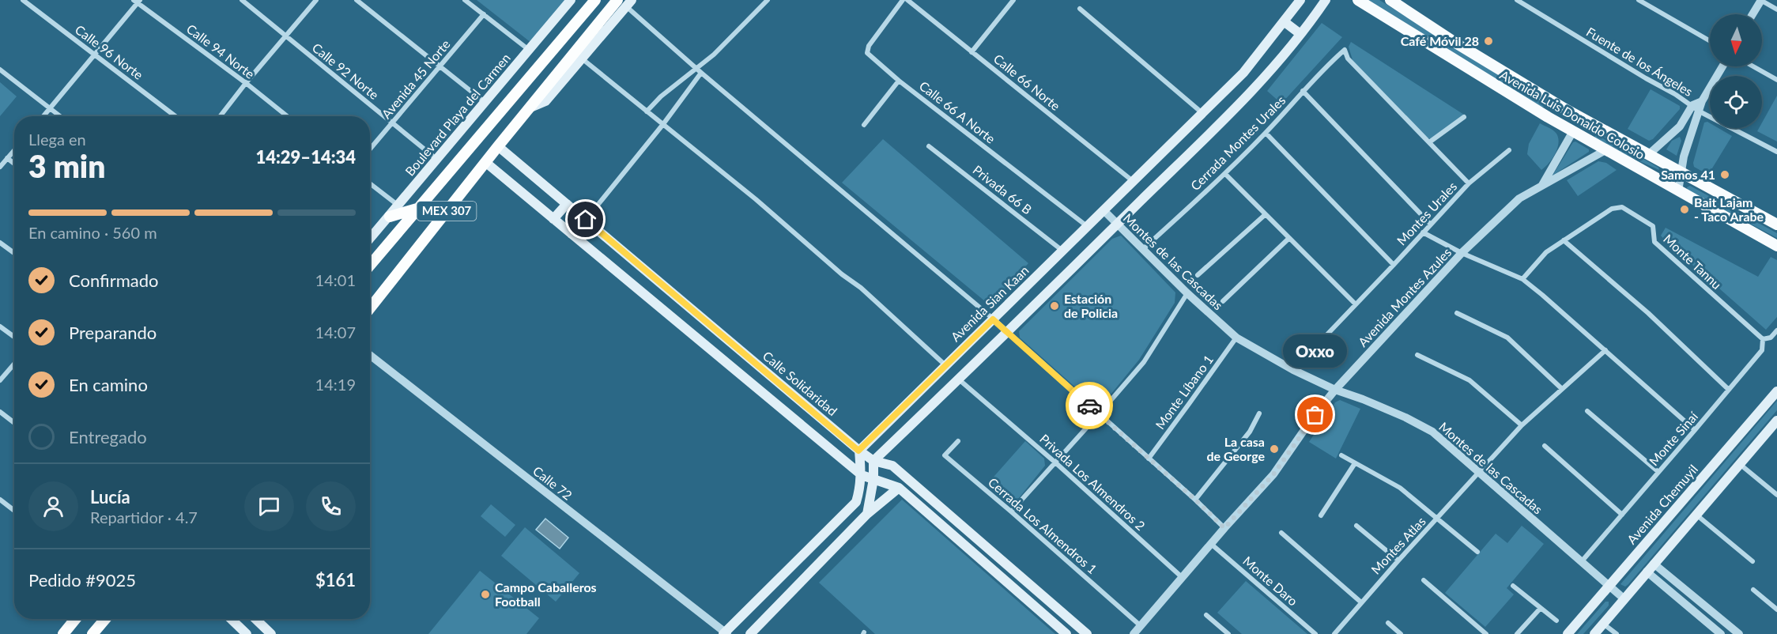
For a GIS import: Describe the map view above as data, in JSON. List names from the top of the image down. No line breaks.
{"streets":{"highway":["MEX 307"],"main road":["Boulevard Playa del Carmen","Avenida Luis Donaldo Colosio","Avenida Sian Kaan","Calle Solidaridad","Avenida Chemuyil"],"street":["Calle 94 Norte","Calle 96 Norte","Fuente de los Ángeles","Calle 92 Norte","Avenida 45 Norte","Calle 66 Norte","Calle 66 A Norte","Cerrada Montes Urales","Privada 66 B","Montes Urales","Montes de las Cascadas","Monte Tannu","Avenida Montes Azules","Monte Líbano 1","Monte Sinaí","Privada Los Almendros 2","Calle 72","Cerrada Los Almendros 1","Montes Atlas","Monte Daro"]},"crossings":[["Calle 92 Norte","Avenida 45 Norte"],["Calle 92 Norte","Boulevard Playa del Carmen"],["Calle 66 Norte","Avenida Sian Kaan"],["Calle 66 A Norte","Avenida Sian Kaan"],["Avenida Luis Donaldo Colosio","Avenida Montes Azules"],["Cerrada Montes Urales","Montes Urales"],["Cerrada Montes Urales","Montes de las Cascadas"],["Privada 66 B","Avenida Sian Kaan"],["MEX 307","Calle Solidaridad"],["Montes Urales","Montes de las Cascadas"],["Montes de las Cascadas","Avenida Montes Azules"],["Montes de las Cascadas","Avenida Sian Kaan"],["Montes de las Cascadas","Monte Líbano 1"],["Montes de las Cascadas","Monte Sinaí"],["Montes de las Cascadas","Avenida Chemuyil"],["Montes de las Cascadas","Montes Atlas"],["Monte Tannu","Monte Sinaí"],["Avenida Montes Azules","Privada Los Almendros 2"],["Avenida Montes Azules","Cerrada Los Almendros 1"],["Avenida Montes Azules","Monte Daro"],["Avenida Sian Kaan","Calle Solidaridad"]],"places":["Café Móvil 28","Samos 41","Bait Lajam - Taco Arabe","Estación de Policia","Oxxo","La casa de George","Campo Caballeros Football"],"north":"bottom","page":{"heading":["3 min","Llega en","14:29–14:34"],"panel":["Lucía","Repartidor · 4.7","Pedido #9025","$161"],"bar":"En camino · 560 m","list":[["Confirmado","14:01"],["Preparando","14:07"],["En camino","14:19"],"Entregado"],"bubble":"Oxxo"}}
